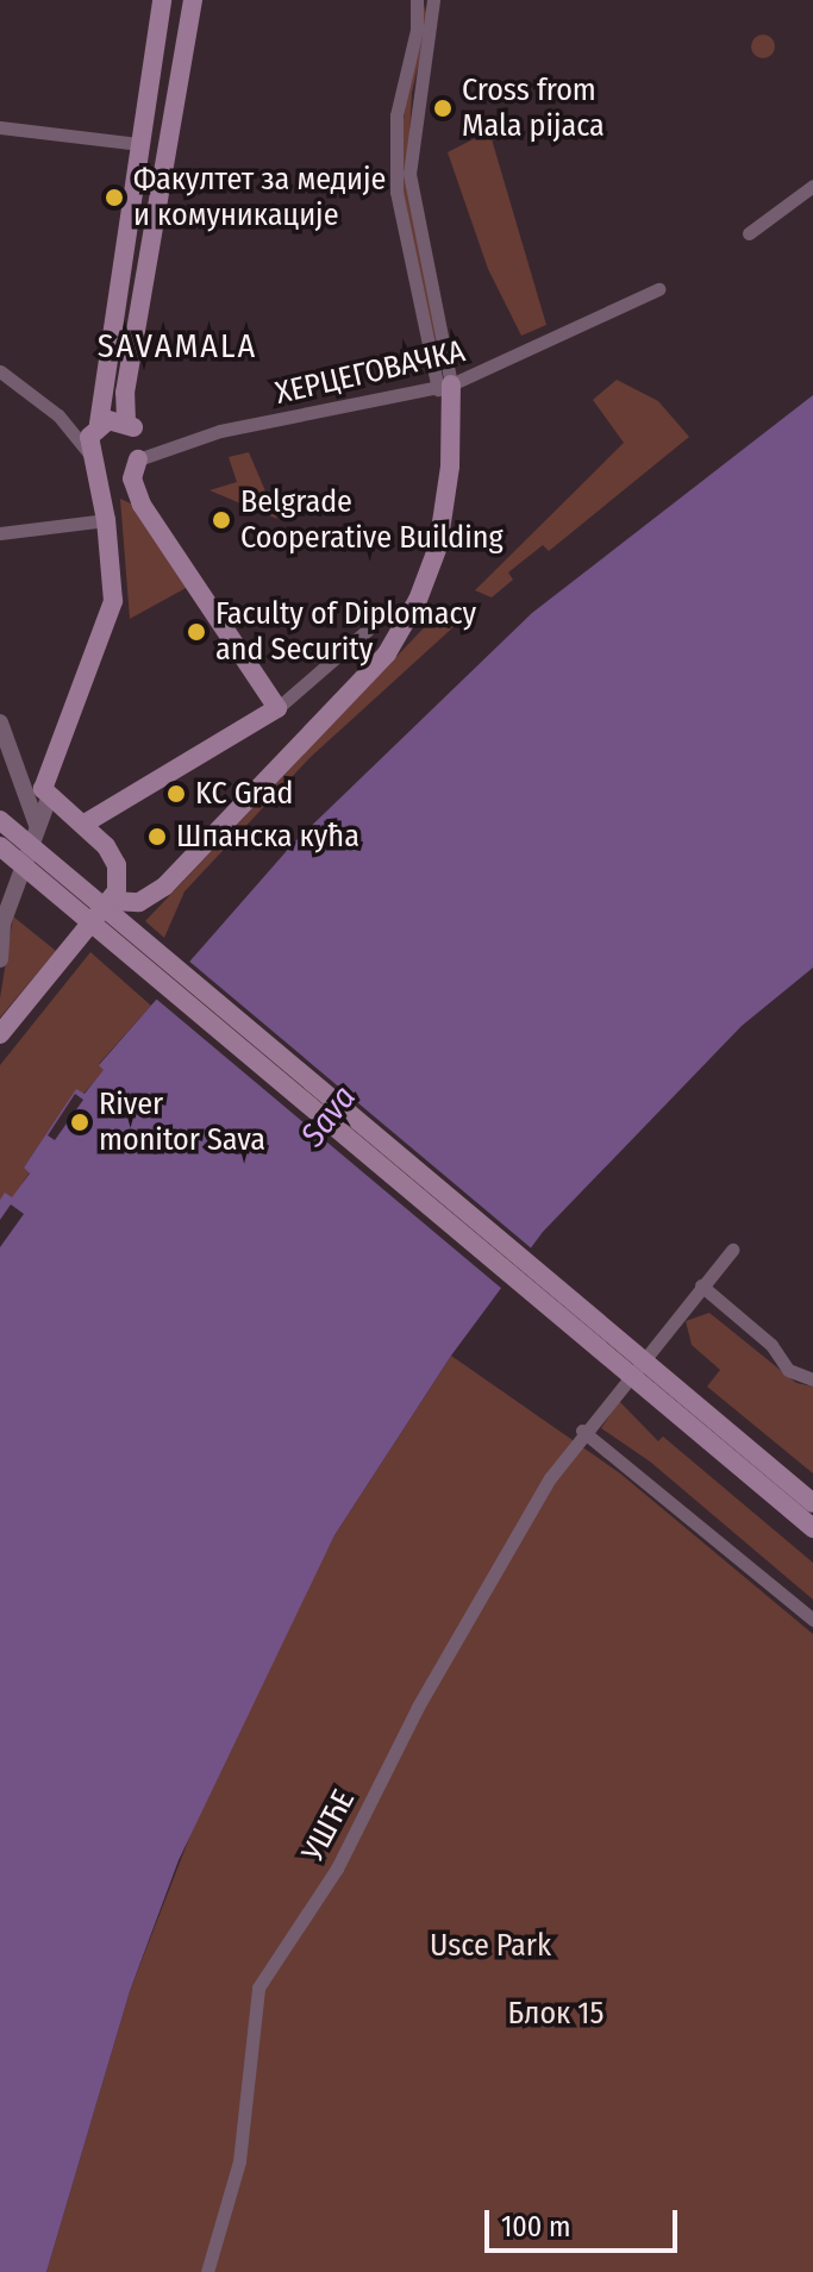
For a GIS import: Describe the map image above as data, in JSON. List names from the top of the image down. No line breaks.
{"streets":{"street":["ХЕРЦЕГОВАЧКА","УШЋЕ"]},"districts":["SAVAMALA"],"water":["Sava"],"parks":["Usce Park","Блок 15"],"places":["Cross from Mala pijaca","Факултет за медије и комуникације","Belgrade Cooperative Building","Faculty of Diplomacy and Security","KC Grad","Шпанска кућа","River monitor Sava"],"scale_bar":"100 m"}
